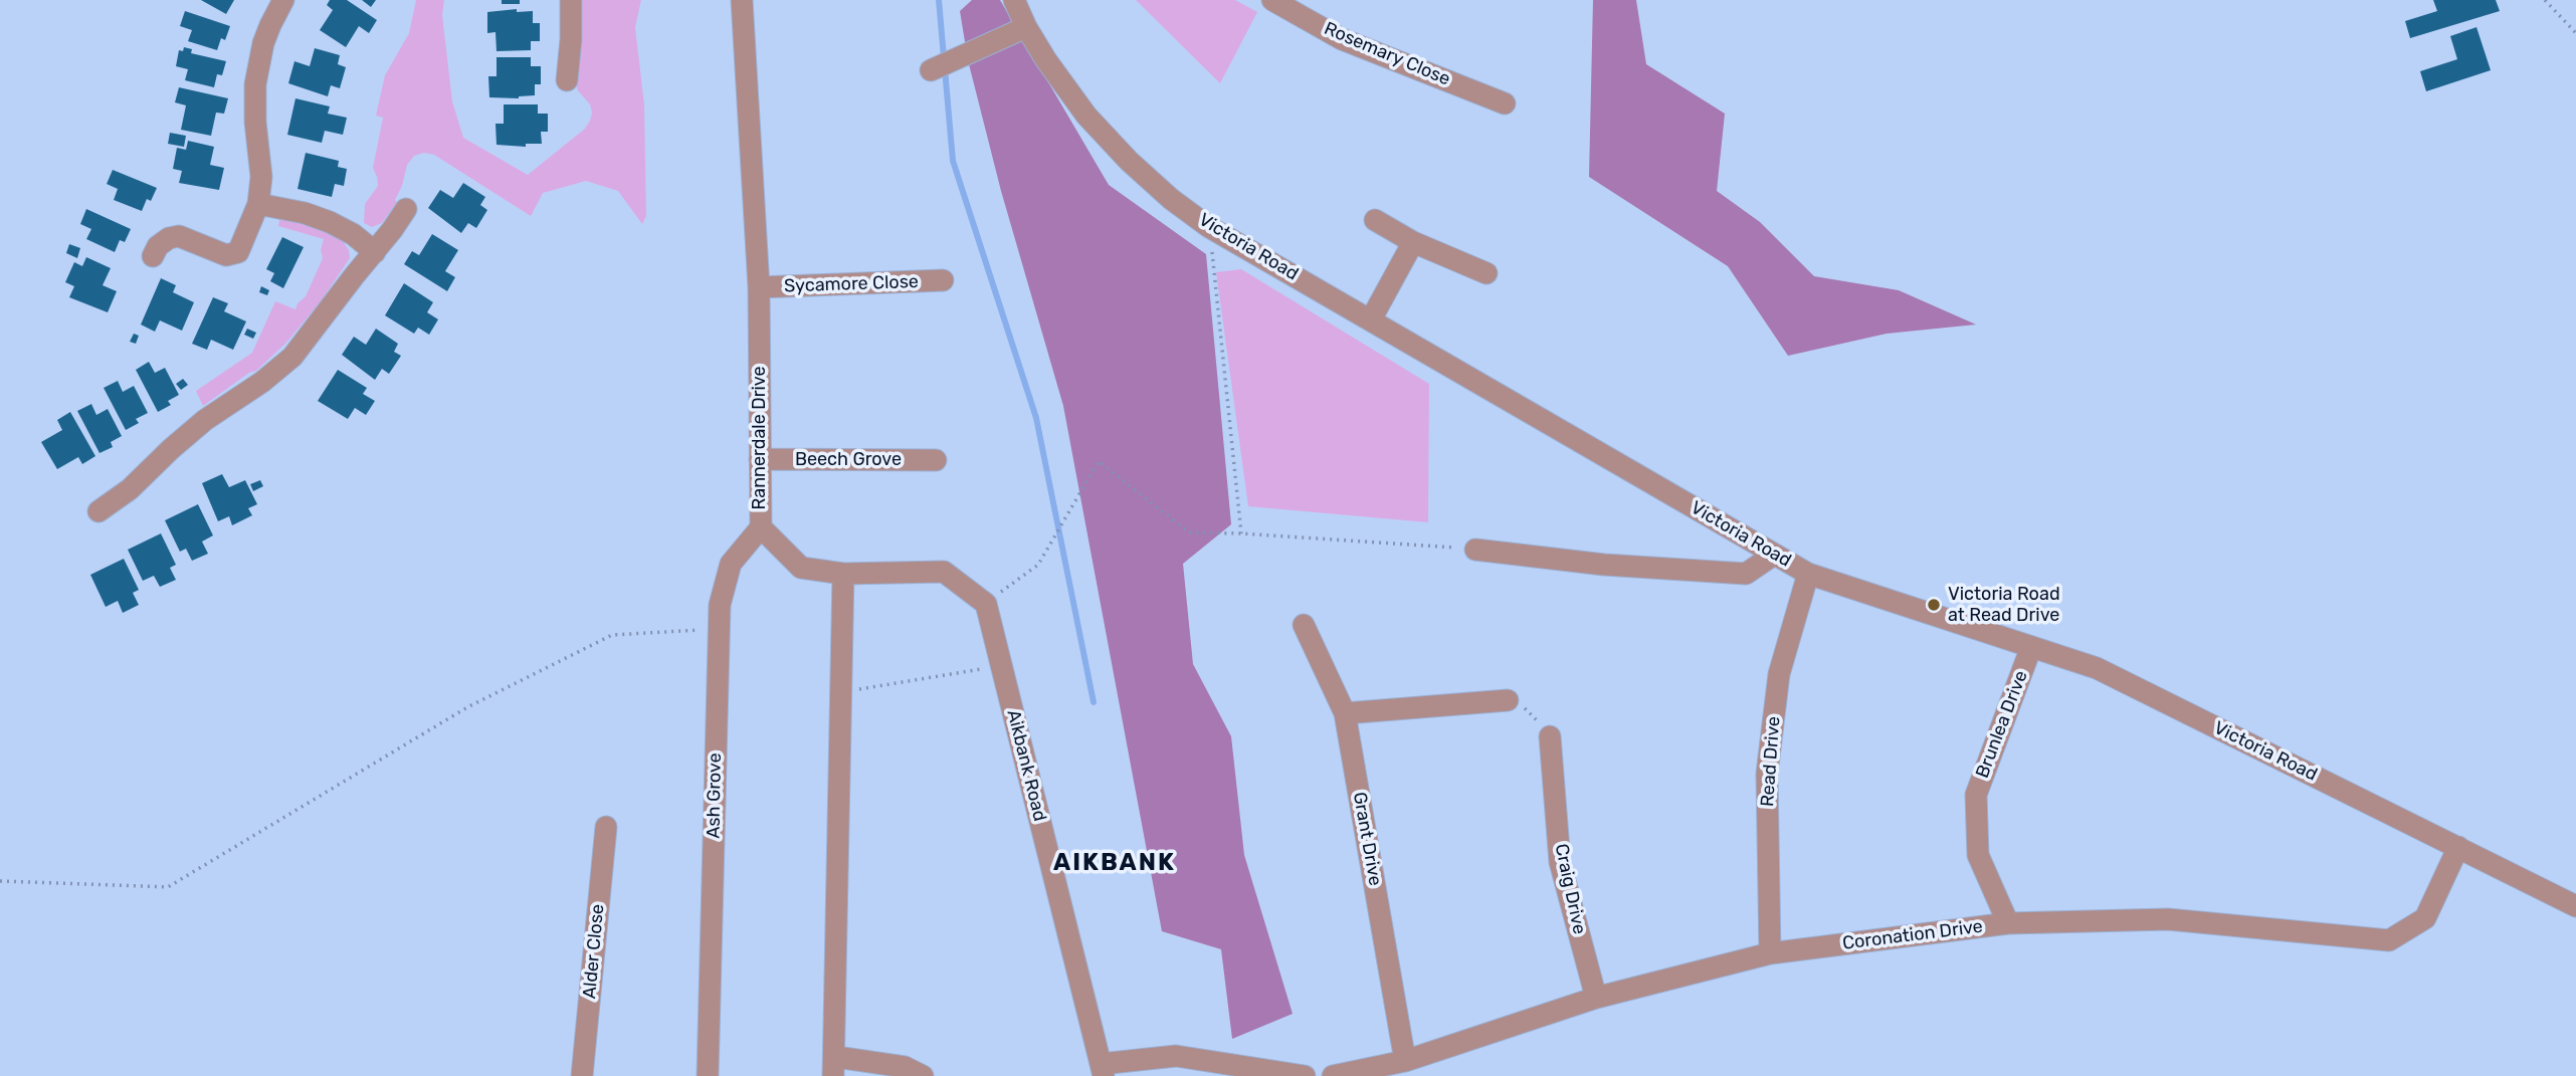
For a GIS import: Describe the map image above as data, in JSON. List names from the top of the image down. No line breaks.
{"streets":{"street":["Rosemary Close","Victoria Road","Sycamore Close","Rannerdale Drive","Beech Grove","Brunlea Drive","Read Drive","Aikbank Road","Ash Grove","Grant Drive","Craig Drive","Coronation Drive","Alder Close"]},"crossings":[["Victoria Road","Brunlea Drive"],["Victoria Road","Read Drive"],["Victoria Road","Coronation Drive"],["Sycamore Close","Rannerdale Drive"],["Rannerdale Drive","Beech Grove"],["Rannerdale Drive","Ash Grove"],["Brunlea Drive","Coronation Drive"],["Read Drive","Coronation Drive"],["Grant Drive","Coronation Drive"],["Craig Drive","Coronation Drive"]],"districts":["AIKBANK"],"places":["Victoria Road at Read Drive"]}
